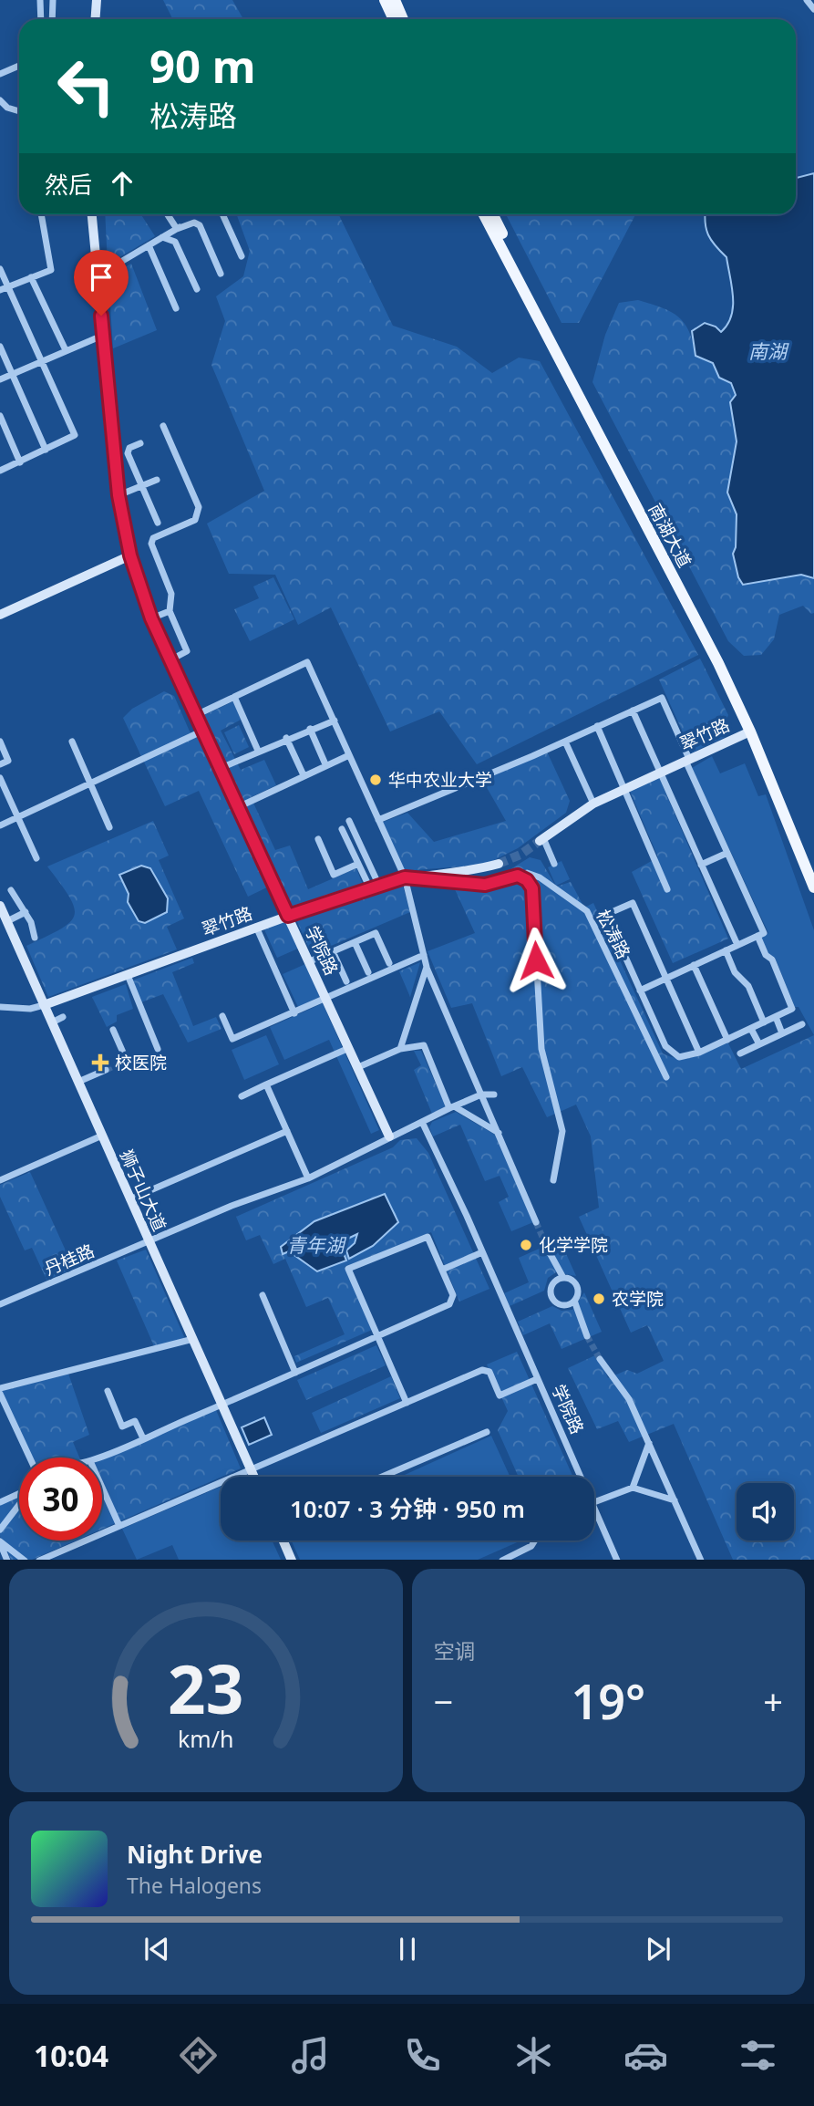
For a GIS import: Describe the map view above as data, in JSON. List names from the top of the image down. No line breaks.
{"streets":{"main road":["南湖大道"],"street":["翠竹路","松涛路","学院路","狮子山大道","丹桂路"]},"crossings":[["南湖大道","翠竹路"],["翠竹路","松涛路"],["翠竹路","学院路"],["翠竹路","狮子山大道"],["学院路","丹桂路"],["狮子山大道","丹桂路"]],"water":["南湖","青年湖"],"places":{"other":["华中农业大学","化学学院","农学院"],"health":["校医院"]},"page":{"turn":["90 m","松涛路"],"then":"然后","limit":"30","trip":"10:07 · 3 分钟 · 950 m","tile":"空调","heat":["−","19°","+"],"song":["Night Drive","The Halogens"],"tabs":"10:04","gauge":["23","km/h"]}}
